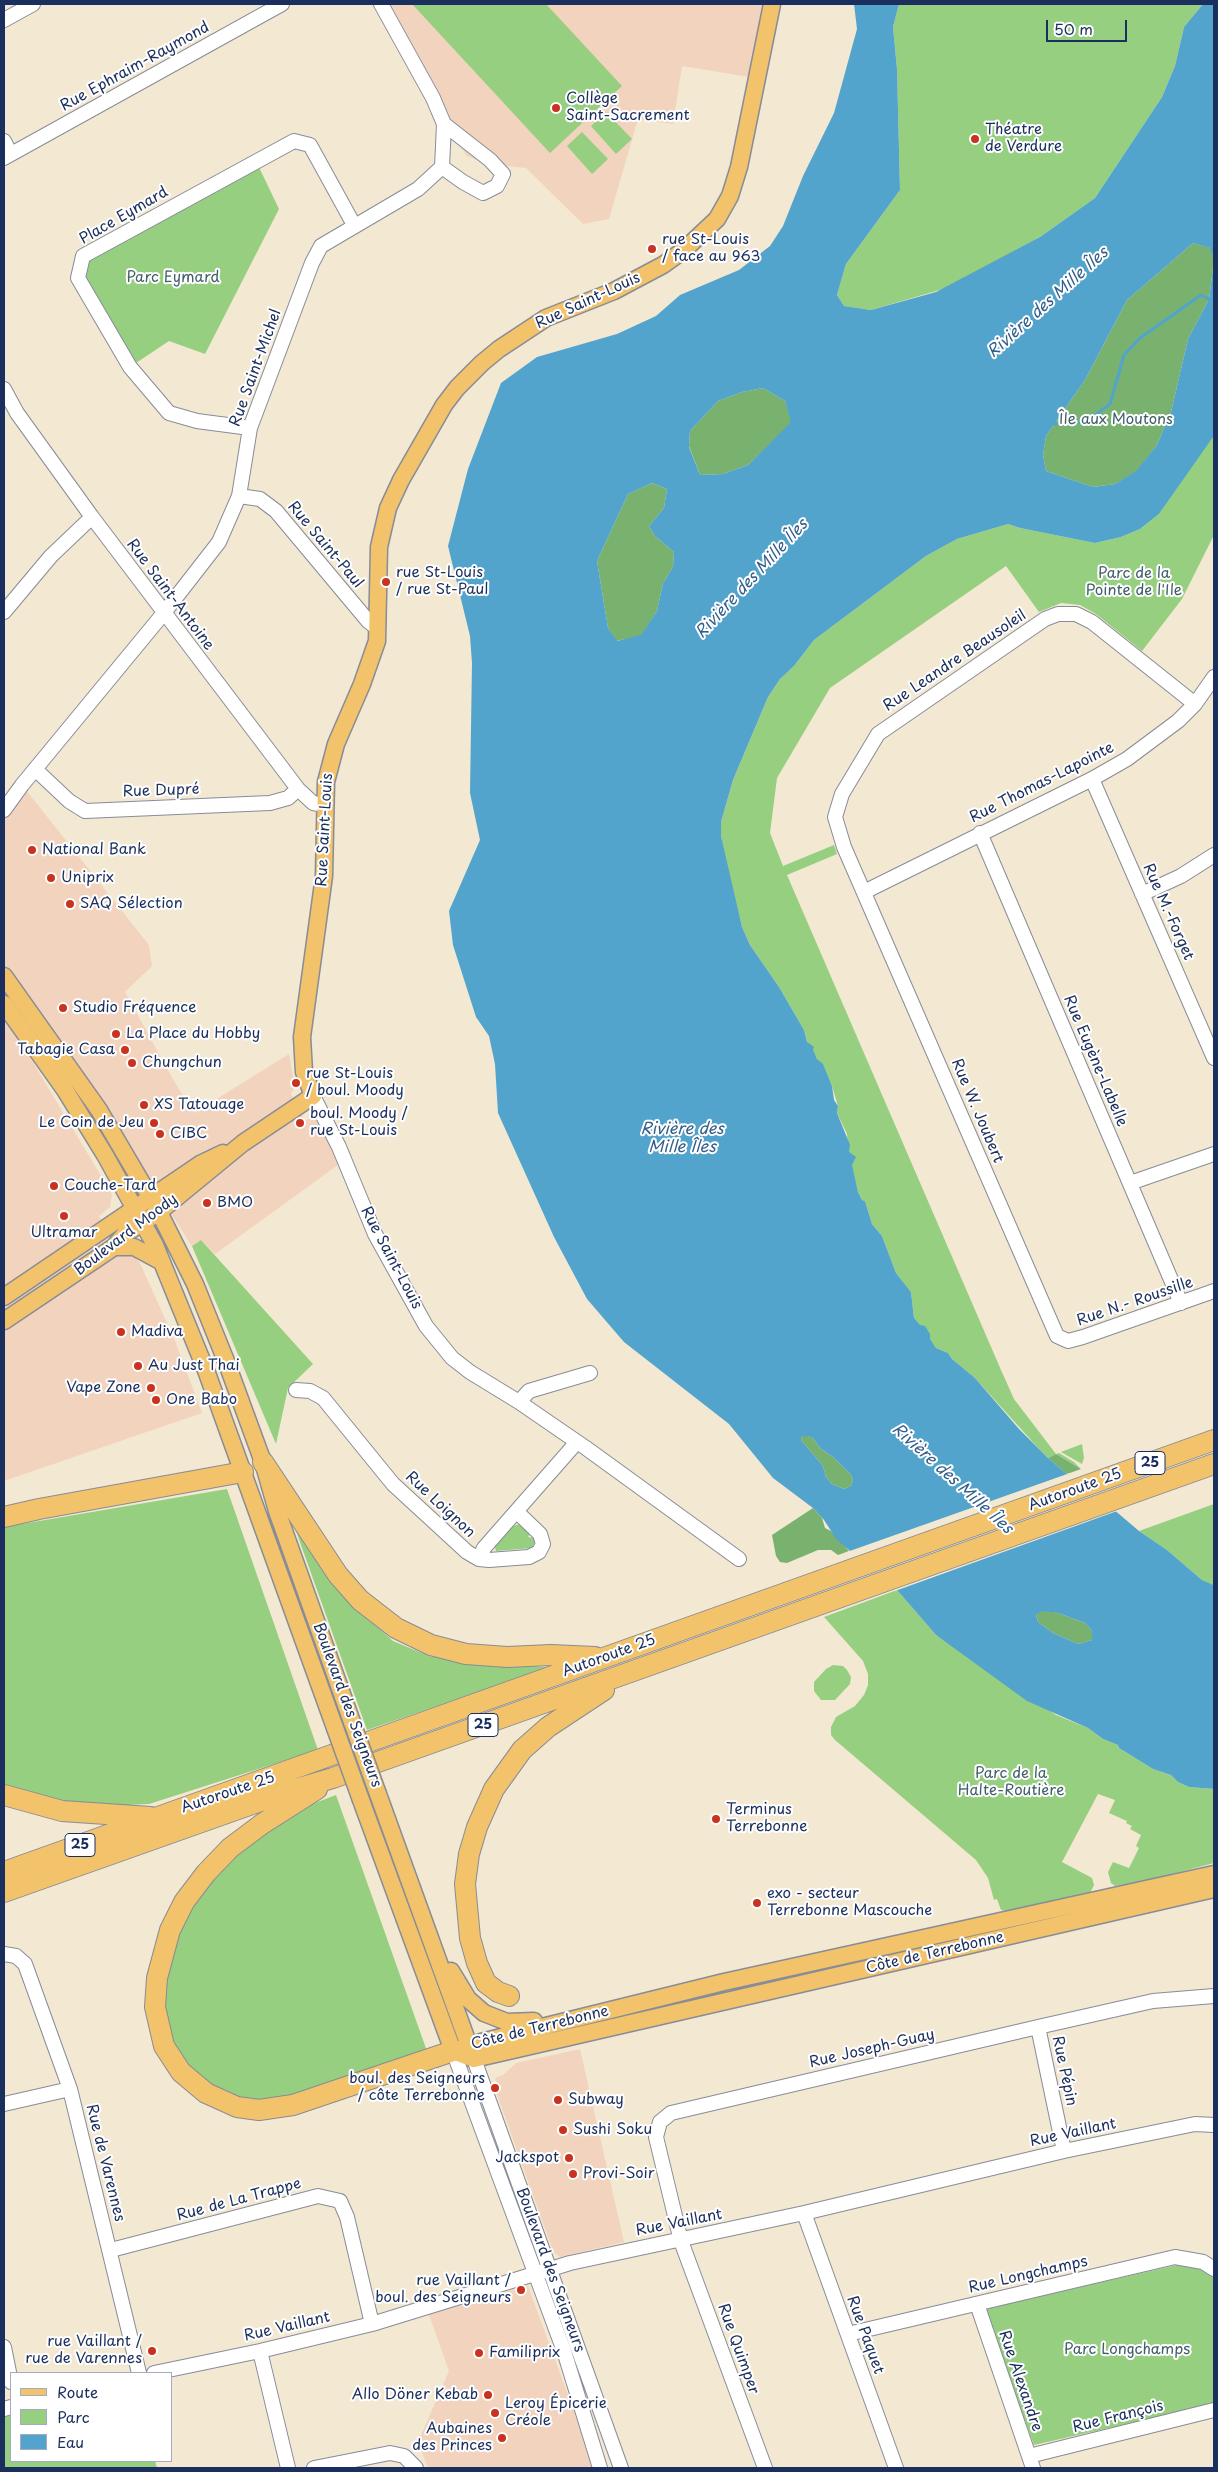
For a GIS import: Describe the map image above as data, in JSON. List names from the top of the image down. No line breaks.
{"streets":{"highway":["25","Autoroute 25"],"main road":["Rue Saint-Louis","Boulevard Moody","Boulevard des Seigneurs","Côte de Terrebonne"],"street":["Rue Ephraim-Raymond","Place Eymard","Rue Saint-Michel","Rue Saint-Paul","Rue Saint-Antoine","Rue Leandre Beausoleil","Rue Thomas-Lapointe","Rue Dupré","Rue M.-Forget","Rue Eugène-Labelle","Rue W. Joubert","Rue N.- Roussille","Rue Loignon","Rue Joseph-Guay","Rue Pépin","Rue Vaillant","Rue de Varennes","Rue de La Trappe","Rue Longchamps","Rue Paquet","Rue Quimper","Rue Alexandre","Rue François"]},"crossings":[["Place Eymard","Rue Saint-Michel"],["Rue Saint-Louis","Rue Saint-Paul"],["Rue Saint-Louis","Rue Saint-Antoine"],["Rue Saint-Louis","Boulevard Moody"],["Rue Saint-Louis","Rue Loignon"],["Rue Saint-Michel","Rue Saint-Paul"],["Rue Saint-Michel","Rue Saint-Antoine"],["Rue Saint-Michel","Rue Dupré"],["Rue Saint-Antoine","Rue Dupré"],["Rue Leandre Beausoleil","Rue Thomas-Lapointe"],["Rue Leandre Beausoleil","Rue W. Joubert"],["Rue Thomas-Lapointe","Rue M.-Forget"],["Rue Thomas-Lapointe","Rue Eugène-Labelle"],["Rue Thomas-Lapointe","Rue W. Joubert"],["Rue Eugène-Labelle","Rue N.- Roussille"],["Rue W. Joubert","Rue N.- Roussille"],["Boulevard Moody","Boulevard des Seigneurs"],["Boulevard des Seigneurs","Côte de Terrebonne"],["Boulevard des Seigneurs","Rue Vaillant"],["Rue Joseph-Guay","Rue Pépin"],["Rue Joseph-Guay","Rue Vaillant"],["Rue Joseph-Guay","Rue Quimper"],["Rue Pépin","Rue Vaillant"],["Rue Vaillant","Rue de La Trappe"],["Rue Vaillant","Rue Paquet"],["Rue Vaillant","Rue Quimper"],["Rue de Varennes","Rue de La Trappe"],["Rue Longchamps","Rue Paquet"],["Rue Longchamps","Rue Alexandre"],["Rue Alexandre","Rue François"]],"water":["Rivière des Mille Îles"],"parks":["Parc Eymard","Île aux Moutons","Parc de la Pointe de l'Ile","Parc de la Halte-Routière","Parc Longchamps"],"places":["Collège Saint-Sacrement","Théatre de Verdure","rue St-Louis / face au 963","rue St-Louis / rue St-Paul","National Bank","Uniprix","SAQ Sélection","Studio Fréquence","La Place du Hobby","Tabagie Casa","Chungchun","rue St-Louis / boul. Moody","XS Tatouage","Le Coin de Jeu","boul. Moody / rue St-Louis","CIBC","Couche-Tard","BMO","Ultramar","Madiva","Au Just Thai","Vape Zone","One Babo","Terminus Terrebonne","exo - secteur Terrebonne Mascouche","boul. des Seigneurs / côte Terrebonne","Subway","Sushi Soku","Jackspot","Provi-Soir","rue Vaillant / boul. des Seigneurs","rue Vaillant / rue de Varennes","Familiprix","Allo Döner Kebab","Leroy Épicerie Créole","Aubaines des Princes"],"legend":["Route","Parc","Eau"],"scale_bar":"50 m"}
